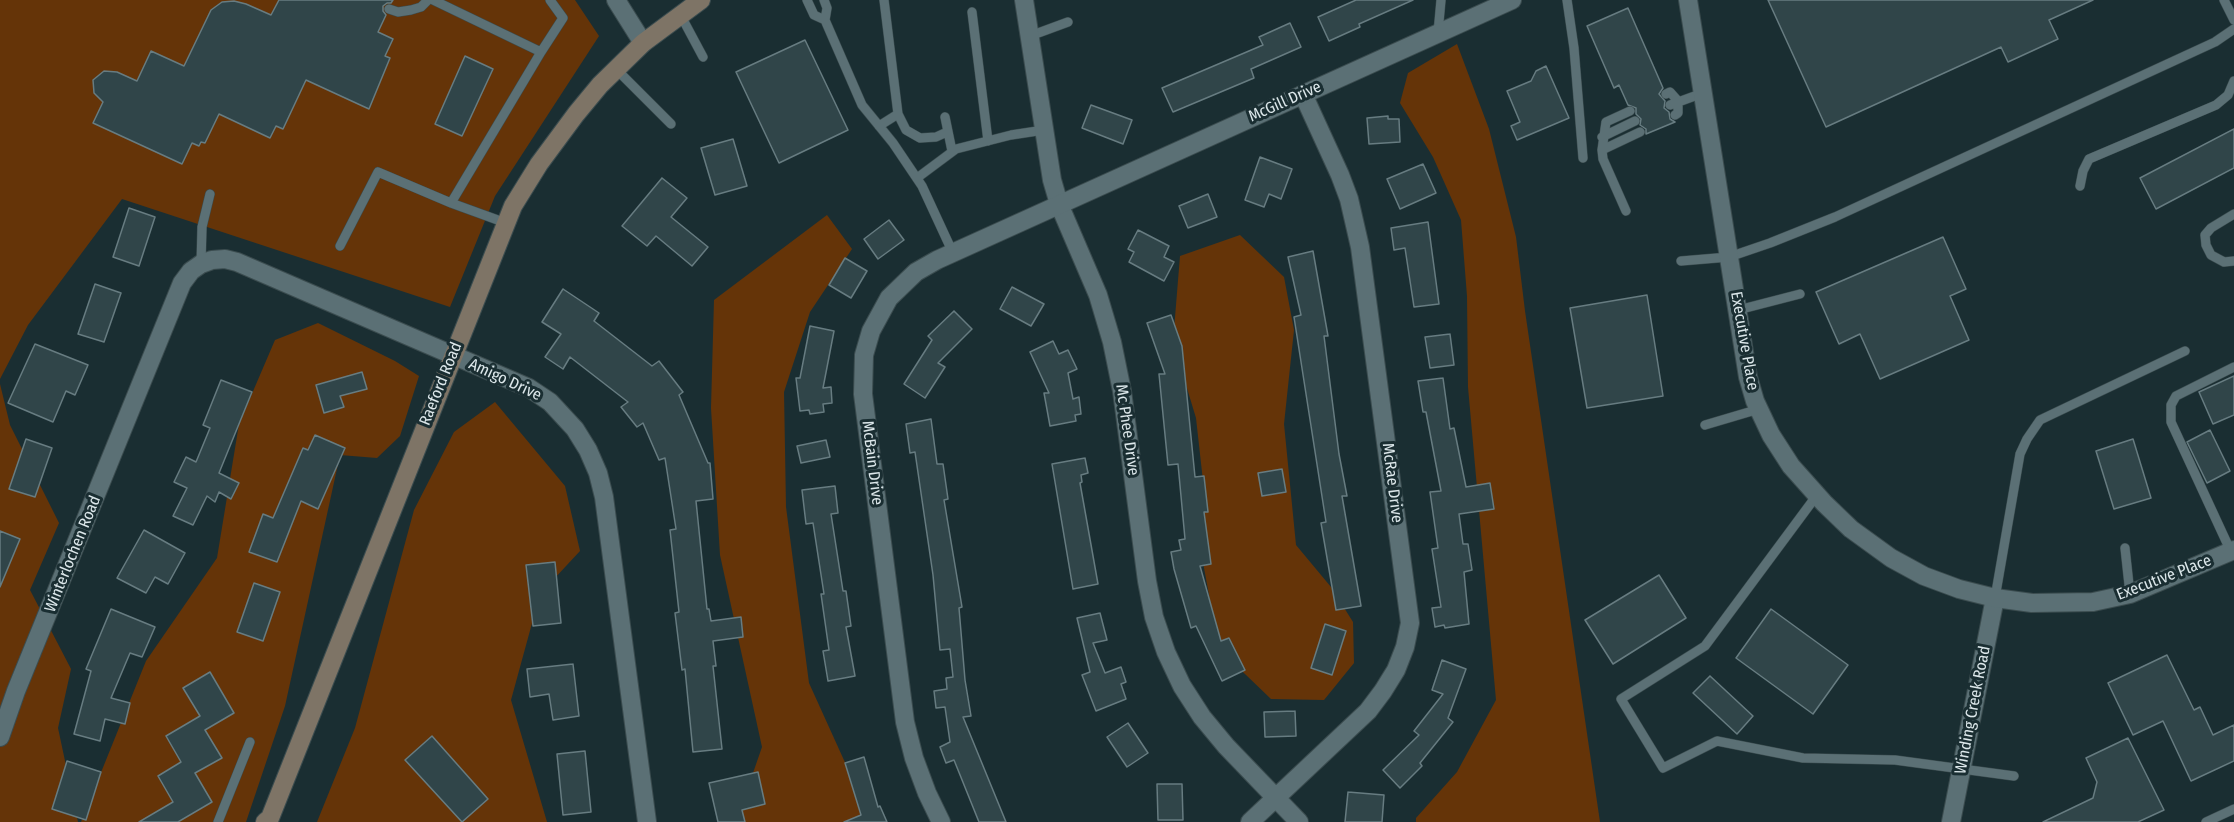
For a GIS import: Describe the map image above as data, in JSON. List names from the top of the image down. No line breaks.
{"streets":{"main road":["Raeford Road"],"street":["McGill Drive","Executive Place","Amigo Drive","Mc Phee Drive","McBain Drive","McRae Drive","Winterlochen Road","Winding Creek Road"]},"crossings":[["McGill Drive","Mc Phee Drive"],["McGill Drive","McBain Drive"],["McGill Drive","McRae Drive"],["Executive Place","Winding Creek Road"],["Amigo Drive","Raeford Road"],["Amigo Drive","Winterlochen Road"],["Mc Phee Drive","McBain Drive"],["Mc Phee Drive","McRae Drive"]]}
